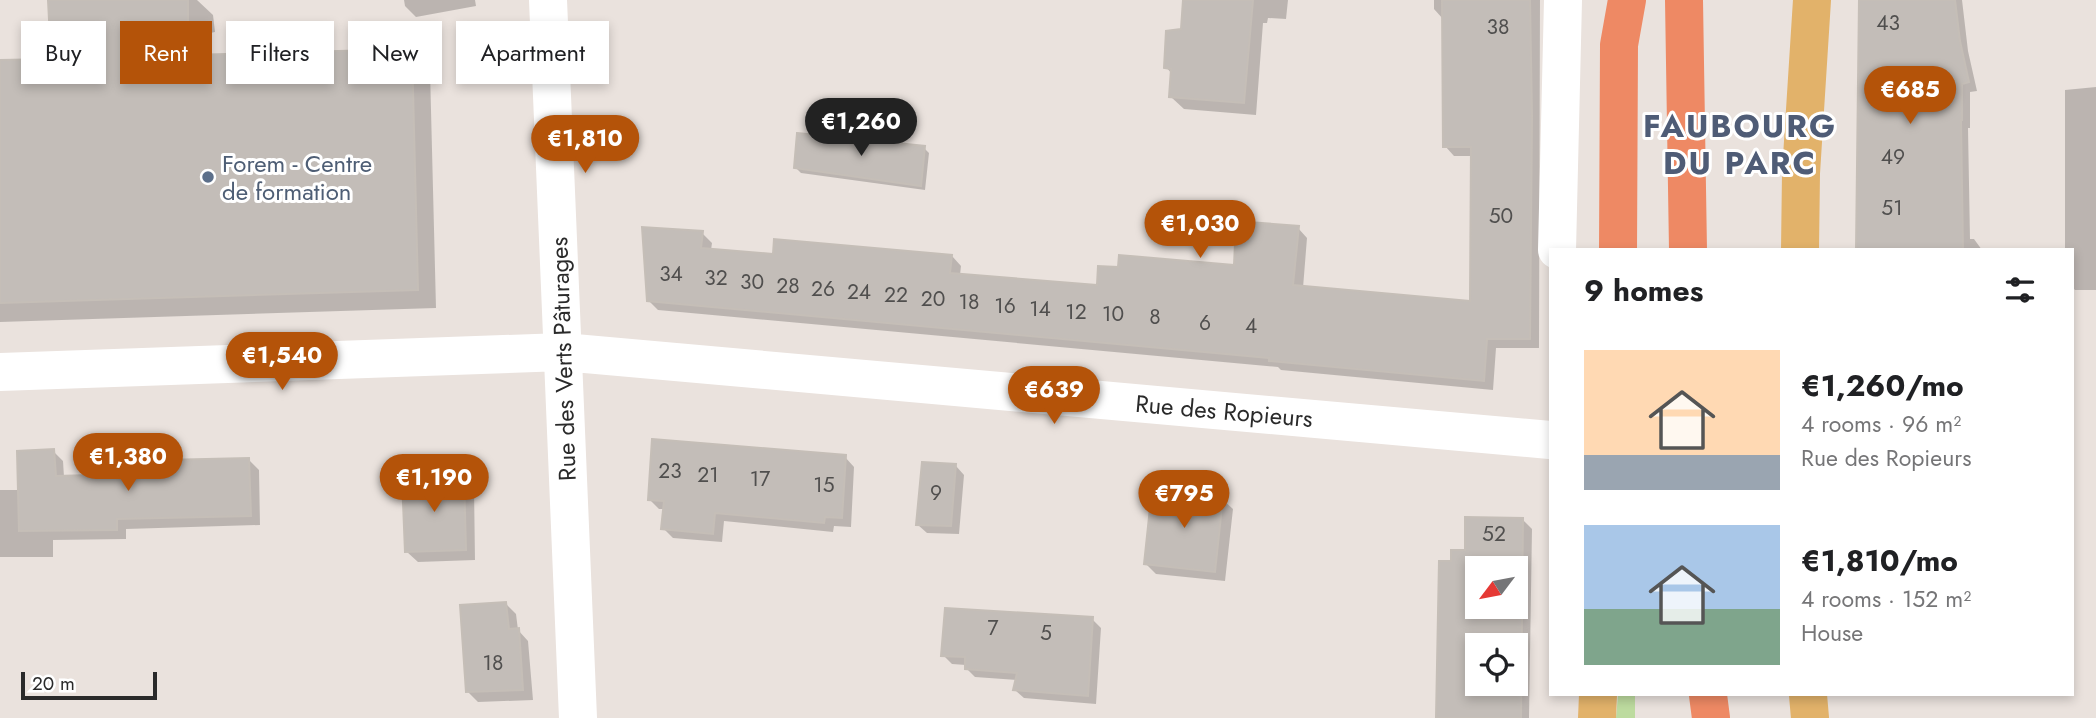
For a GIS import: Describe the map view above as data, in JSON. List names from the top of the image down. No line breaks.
{"streets":{"street":["Rue des Verts Pâturages","Rue des Ropieurs"]},"crossings":[["Rue des Verts Pâturages","Rue des Ropieurs"]],"districts":["FAUBOURG DU PARC"],"places":["Forem - Centre de formation"],"house_numbers":["43","38","49","51","50","34","32","30","28","26","24","22","20","18","16","14","12","10","8","6","4","23","21","17","15","9","52","7","5","18"],"scale_bar":"20 m","north":"bottom left","page":{"chip":["Buy","Rent","Filters","New","Apartment"],"price":["€685","€1,260","€1,810","€1,030","€1,540","€639","€1,380","€1,190","€795"],"heading":"9 homes","list":[{"name":"€1,260/mo","note":"4 rooms · 96 m² · Rue des Ropieurs"},{"name":"€1,810/mo","note":"4 rooms · 152 m² · House"}],"scale":"20 m"}}
